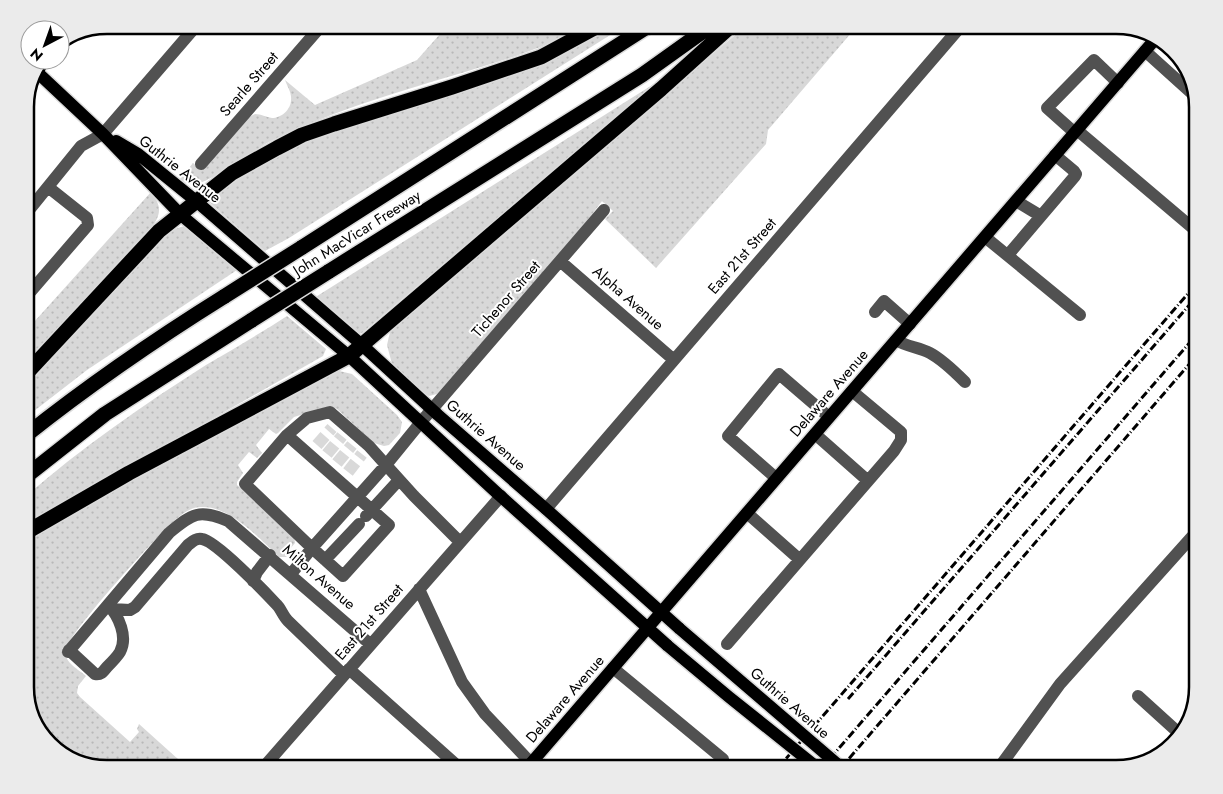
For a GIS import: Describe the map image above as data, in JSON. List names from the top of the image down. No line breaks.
{"streets":{"highway":["John MacVicar Freeway"],"main road":["Guthrie Avenue","Delaware Avenue"],"street":["Searle Street","East 21st Street","Alpha Avenue","Tichenor Street","Milton Avenue"]},"crossings":[["Guthrie Avenue","East 21st Street"],["Guthrie Avenue","Tichenor Street"],["Guthrie Avenue","Delaware Avenue"],["East 21st Street","Alpha Avenue"],["East 21st Street","Milton Avenue"],["Alpha Avenue","Tichenor Street"],["Tichenor Street","Milton Avenue"]],"north":"bottom left"}
